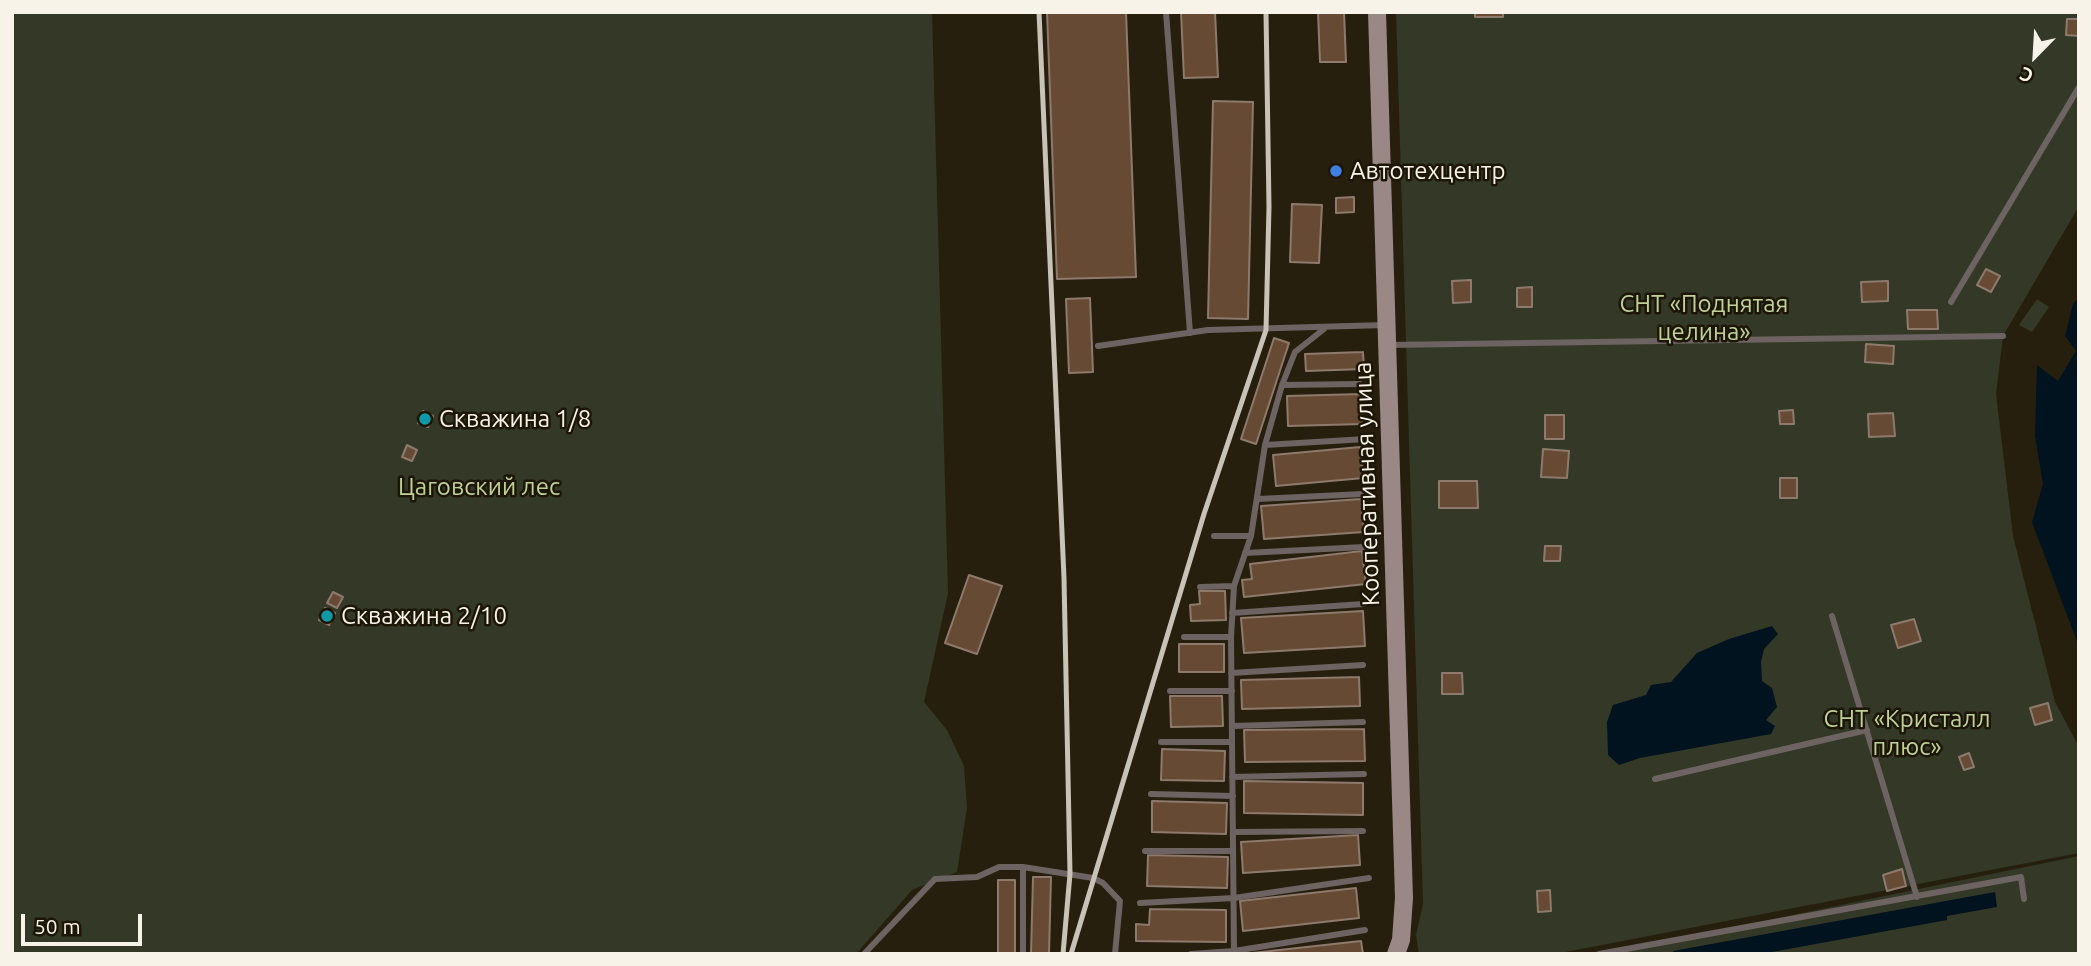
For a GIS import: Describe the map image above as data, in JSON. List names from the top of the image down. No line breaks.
{"streets":{"main road":["Кооперативная улица"]},"parks":["СНТ «Поднятая целина»","Цаговский лес","СНТ «Кристалл плюс»"],"places":["Автотехцентр","Скважина 1/8","Скважина 2/10"],"scale_bar":"50 m","north":"bottom left"}
